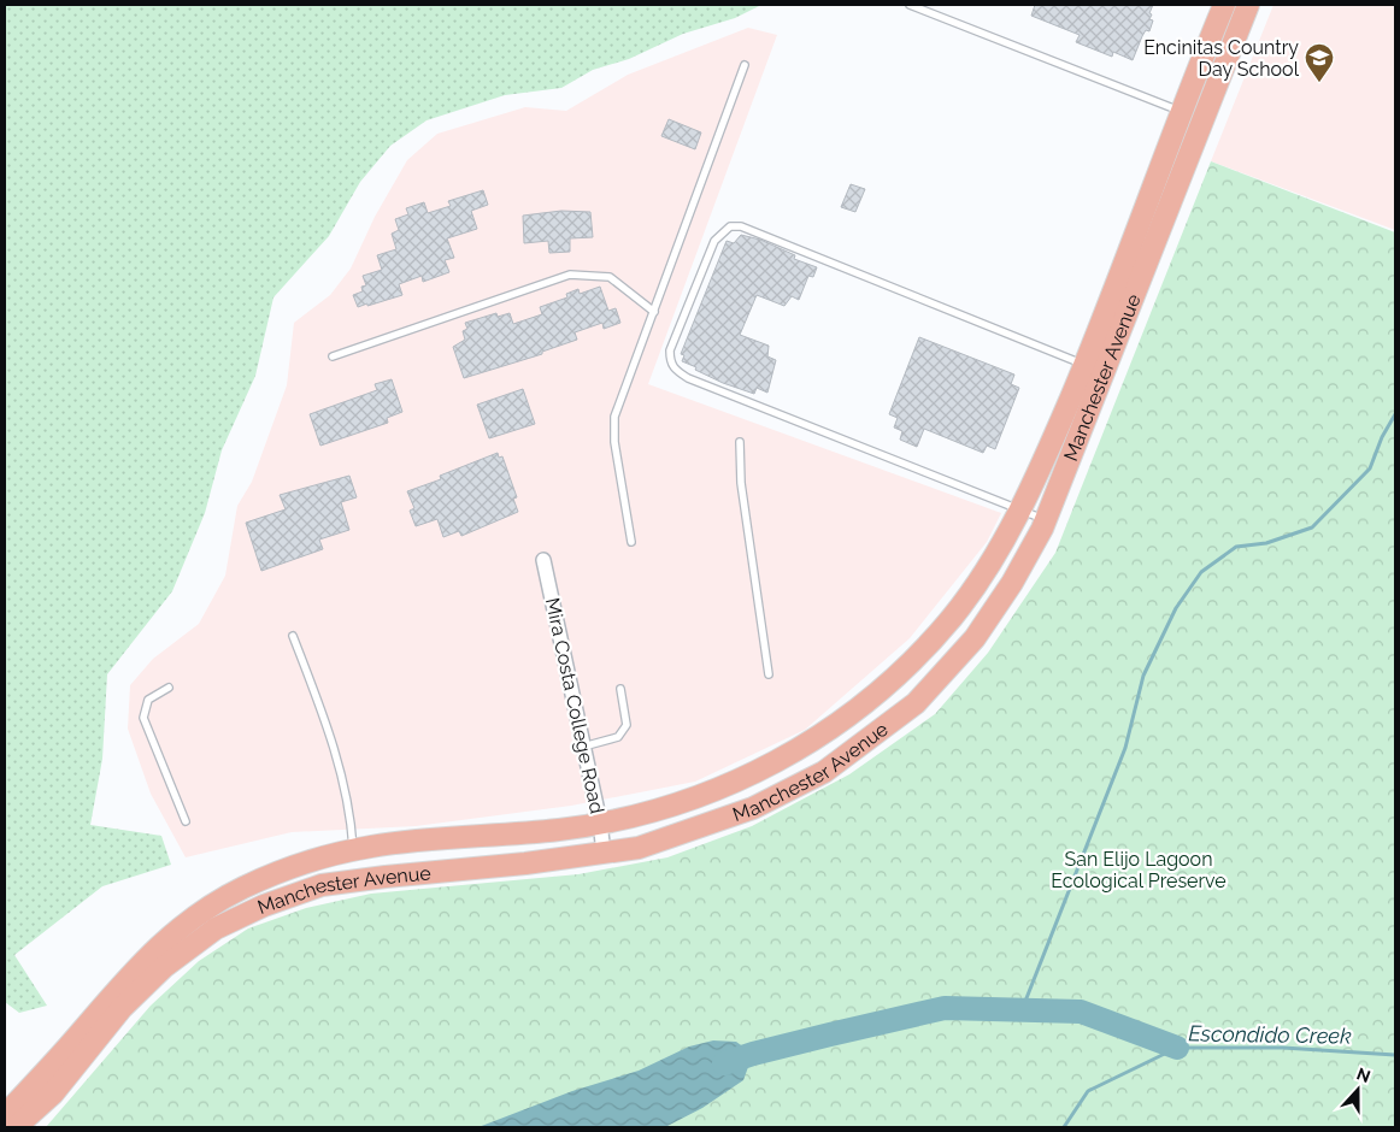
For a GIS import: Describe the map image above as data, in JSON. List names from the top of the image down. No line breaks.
{"streets":{"main road":["Manchester Avenue"],"street":["Mira Costa College Road"]},"crossings":[["Manchester Avenue","Mira Costa College Road"]],"water":["Escondido Creek"],"parks":["San Elijo Lagoon Ecological Preserve"],"places":{"school or university":["Encinitas Country Day School"]},"north":"top"}
